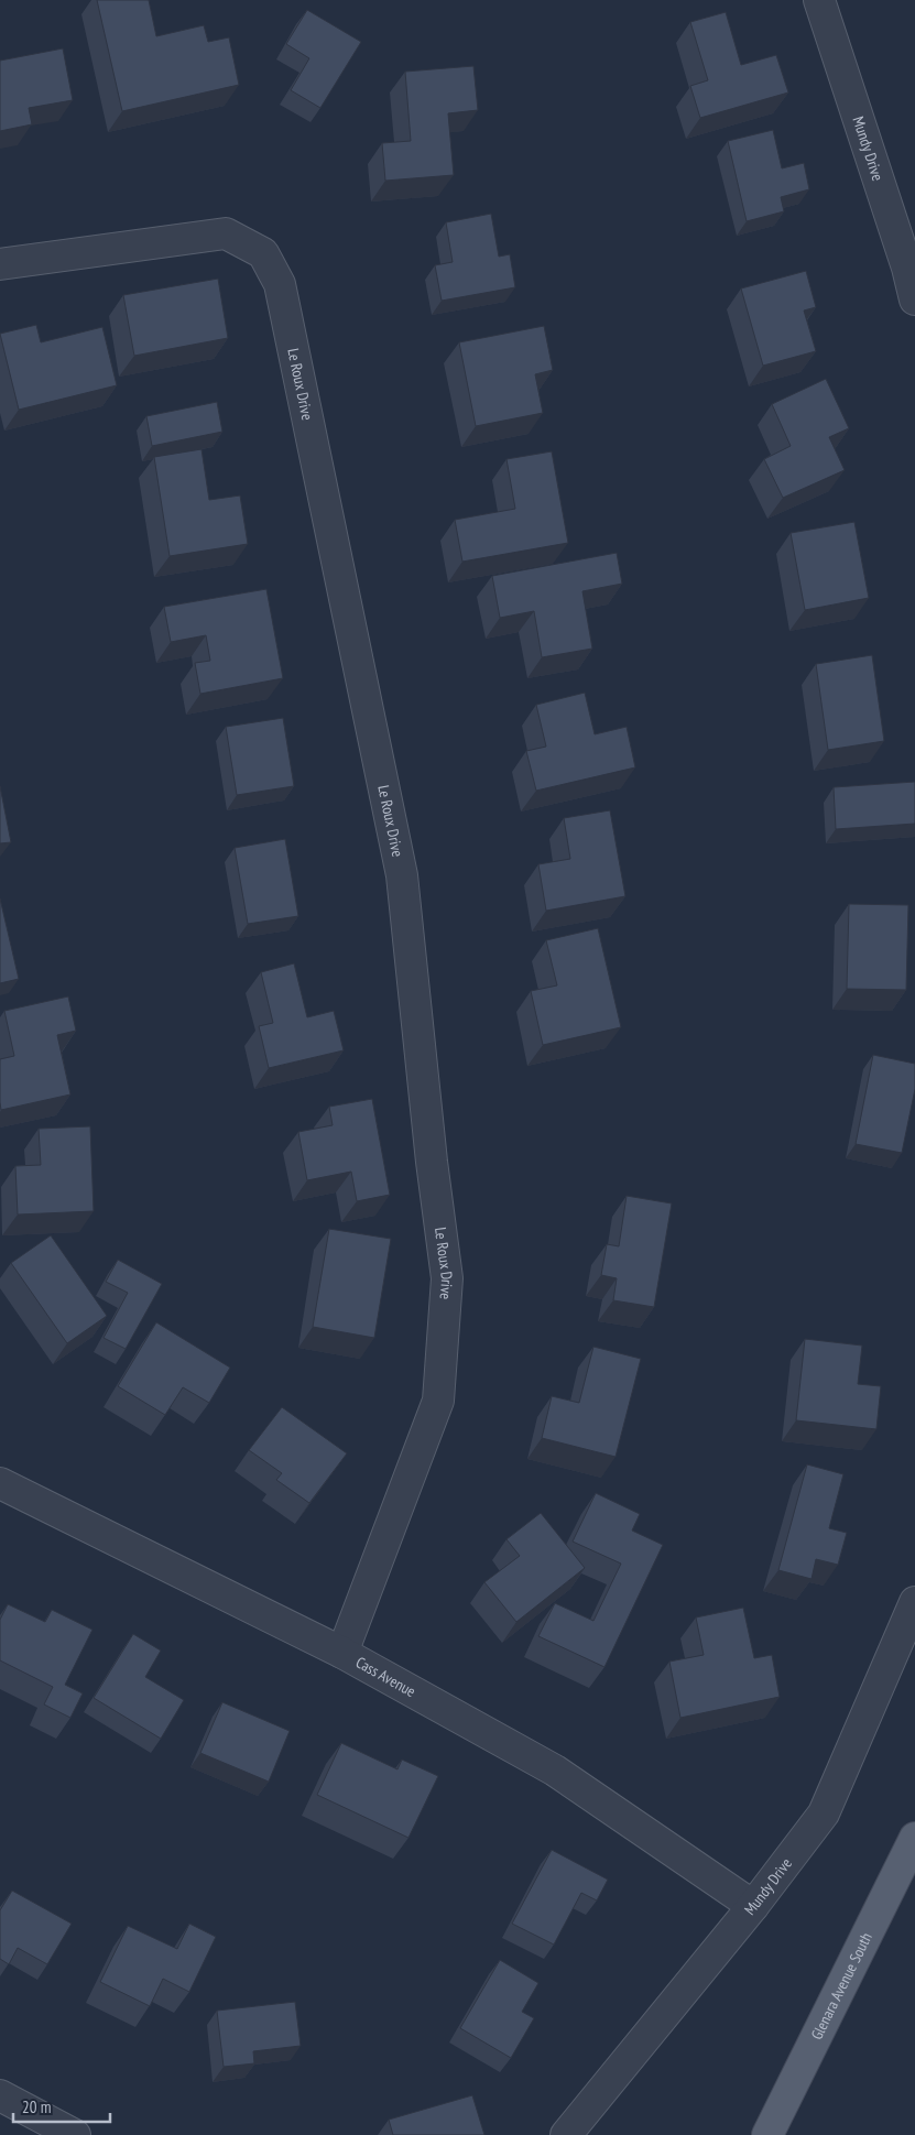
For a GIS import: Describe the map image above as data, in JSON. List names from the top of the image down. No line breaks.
{"streets":{"main road":["Glenara Avenue South"],"street":["Mundy Drive","Le Roux Drive","Cass Avenue"]},"crossings":[["Mundy Drive","Cass Avenue"],["Le Roux Drive","Cass Avenue"]],"scale_bar":"20 m"}
